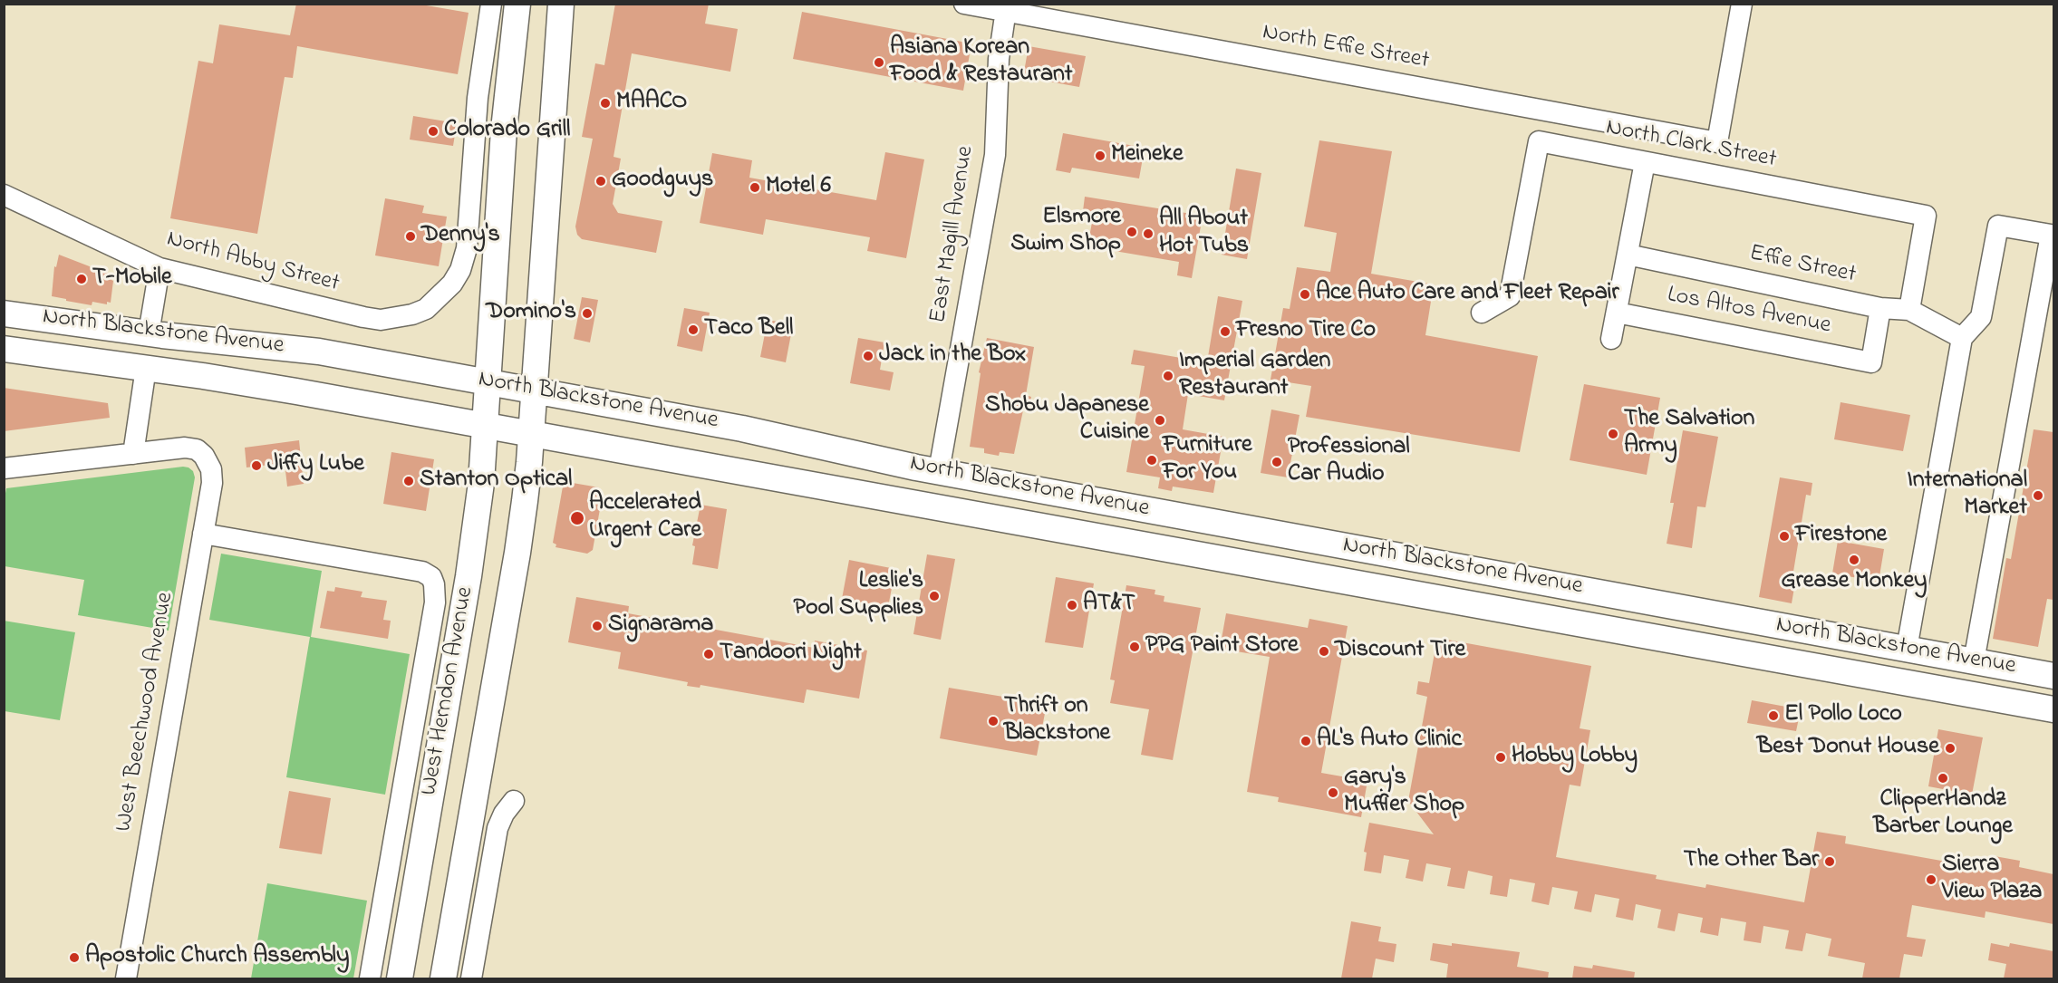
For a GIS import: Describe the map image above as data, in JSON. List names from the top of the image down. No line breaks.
{"streets":{"main road":["North Blackstone Avenue","West Herndon Avenue"],"street":["North Effie Street","North Clark Street","East Magill Avenue","North Abby Street","Effie Street","Los Altos Avenue","West Beechwood Avenue"]},"crossings":[["North Effie Street","East Magill Avenue"],["North Clark Street","Effie Street"],["East Magill Avenue","North Blackstone Avenue"],["Effie Street","Los Altos Avenue"],["North Blackstone Avenue","West Herndon Avenue"],["West Herndon Avenue","West Beechwood Avenue"]],"places":["Asiana Korean Food & Restaurant","MAACO","Colorado Grill","Meineke","Goodguys","Motel 6","Elsmore Swim Shop","All About Hot Tubs","Denny's","T-Mobile","Ace Auto Care and Fleet Repair","Domino's","Taco Bell","Fresno Tire Co","Jack in the Box","Imperial Garden Restaurant","Shobu Japanese Cuisine","The Salvation Army","Furniture For You","Professional Car Audio","Jiffy Lube","Stanton Optical","International Market","Accelerated Urgent Care","Firestone","Grease Monkey","Leslie's Pool Supplies","AT&T","Signarama","PPG Paint Store","Discount Tire","Tandoori Night","El Pollo Loco","Thrift on Blackstone","AL's Auto Clinic","Best Donut House","Hobby Lobby","ClipperHandz Barber Lounge","Gary's Muffler Shop","The Other Bar","Sierra View Plaza","Apostolic Church Assembly"]}
